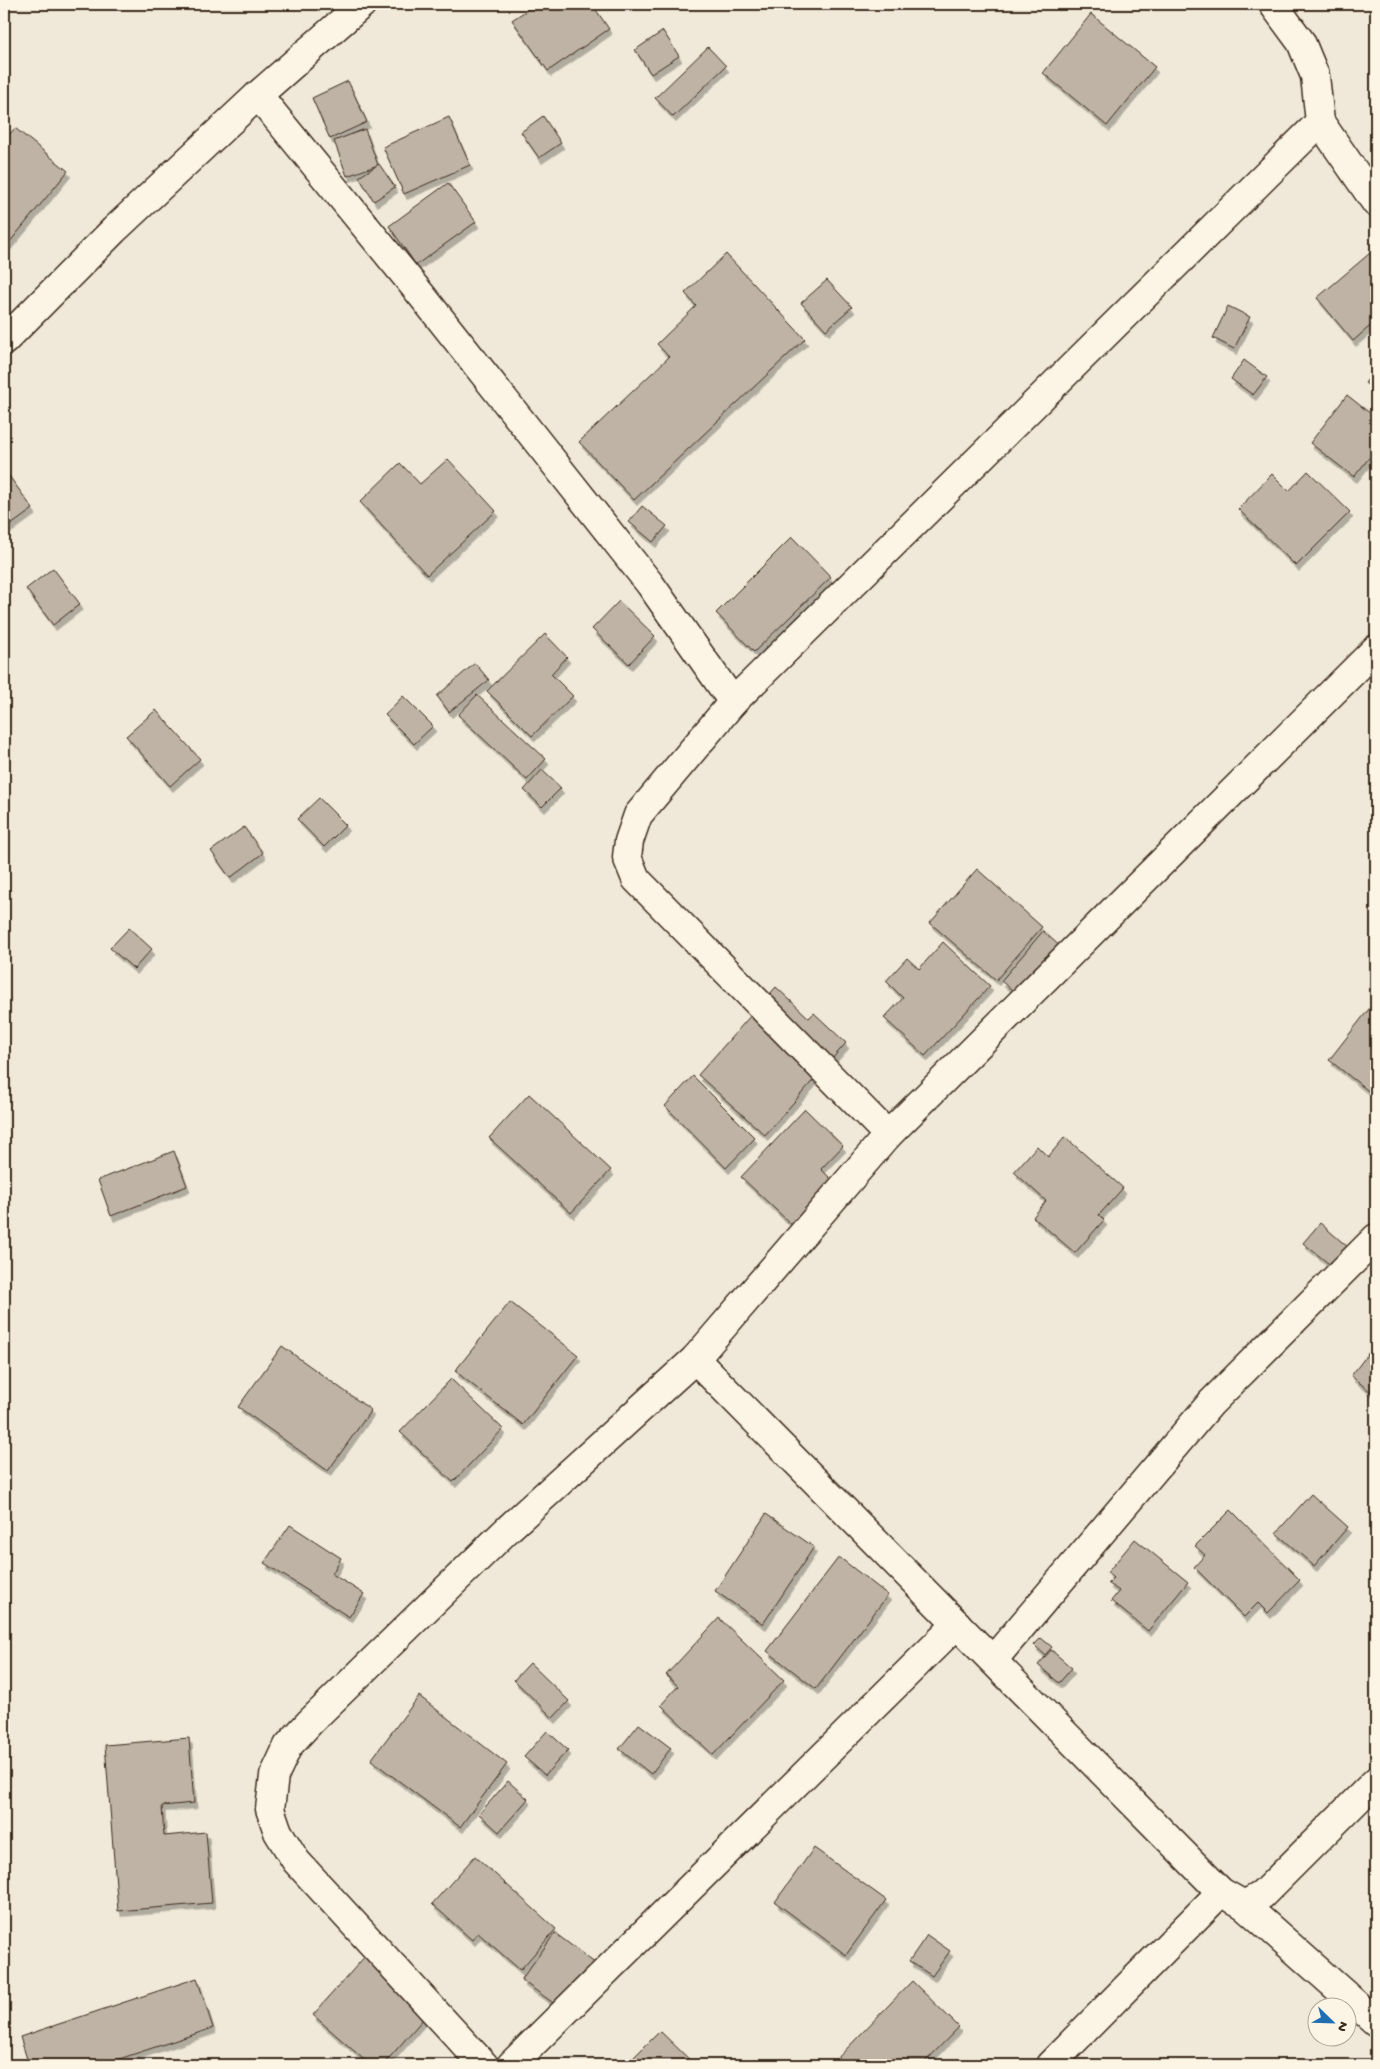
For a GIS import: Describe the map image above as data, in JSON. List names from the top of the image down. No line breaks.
{"north":"bottom right"}
